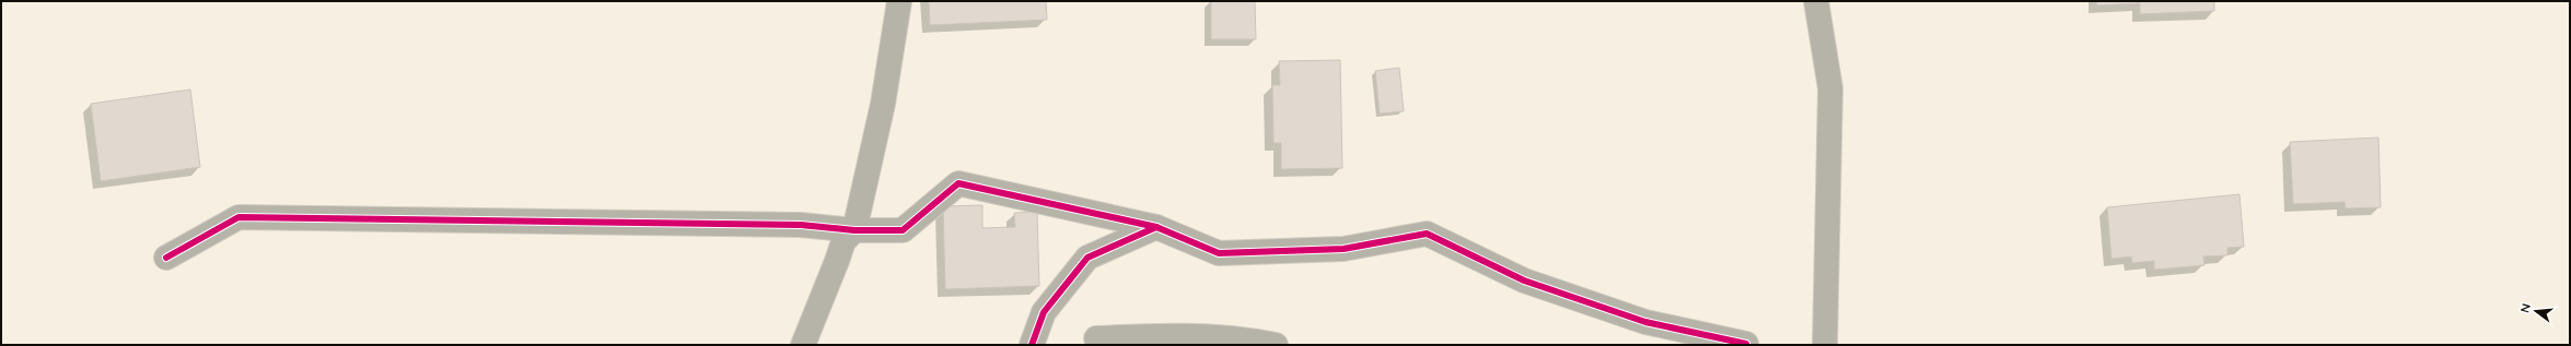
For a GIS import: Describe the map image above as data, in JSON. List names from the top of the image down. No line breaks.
{"north":"left"}
